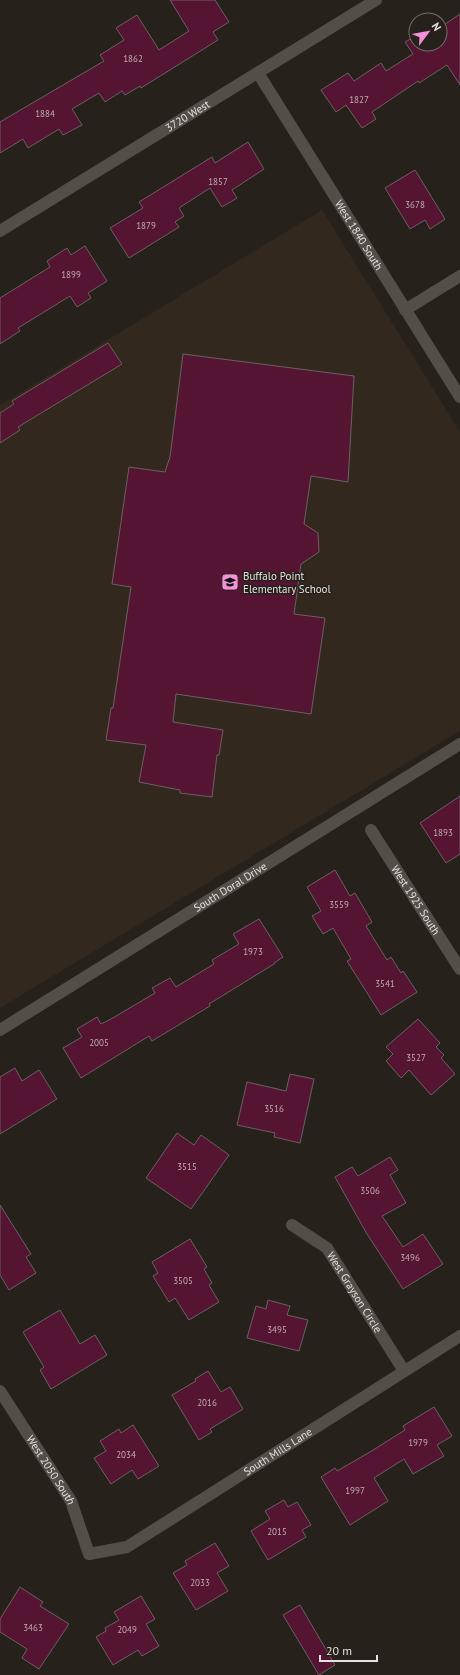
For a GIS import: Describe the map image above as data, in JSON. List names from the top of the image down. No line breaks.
{"streets":{"street":["3720 West","West 1840 South","South Doral Drive","West 1925 South","West Grayson Circle","South Mills Lane","West 2050 South"]},"crossings":[["3720 West","West 1840 South"],["West Grayson Circle","South Mills Lane"],["South Mills Lane","West 2050 South"]],"places":{"school or university":["Buffalo Point Elementary School"]},"house_numbers":["1862","1827","1884","1857","3678","1879","1899","1893","3559","1973","3541","2005","3527","3516","3515","3506","3496","3505","3495","2016","1979","2034","1997","2015","2033","3463","2049"],"scale_bar":"20 m","north":"top right"}
